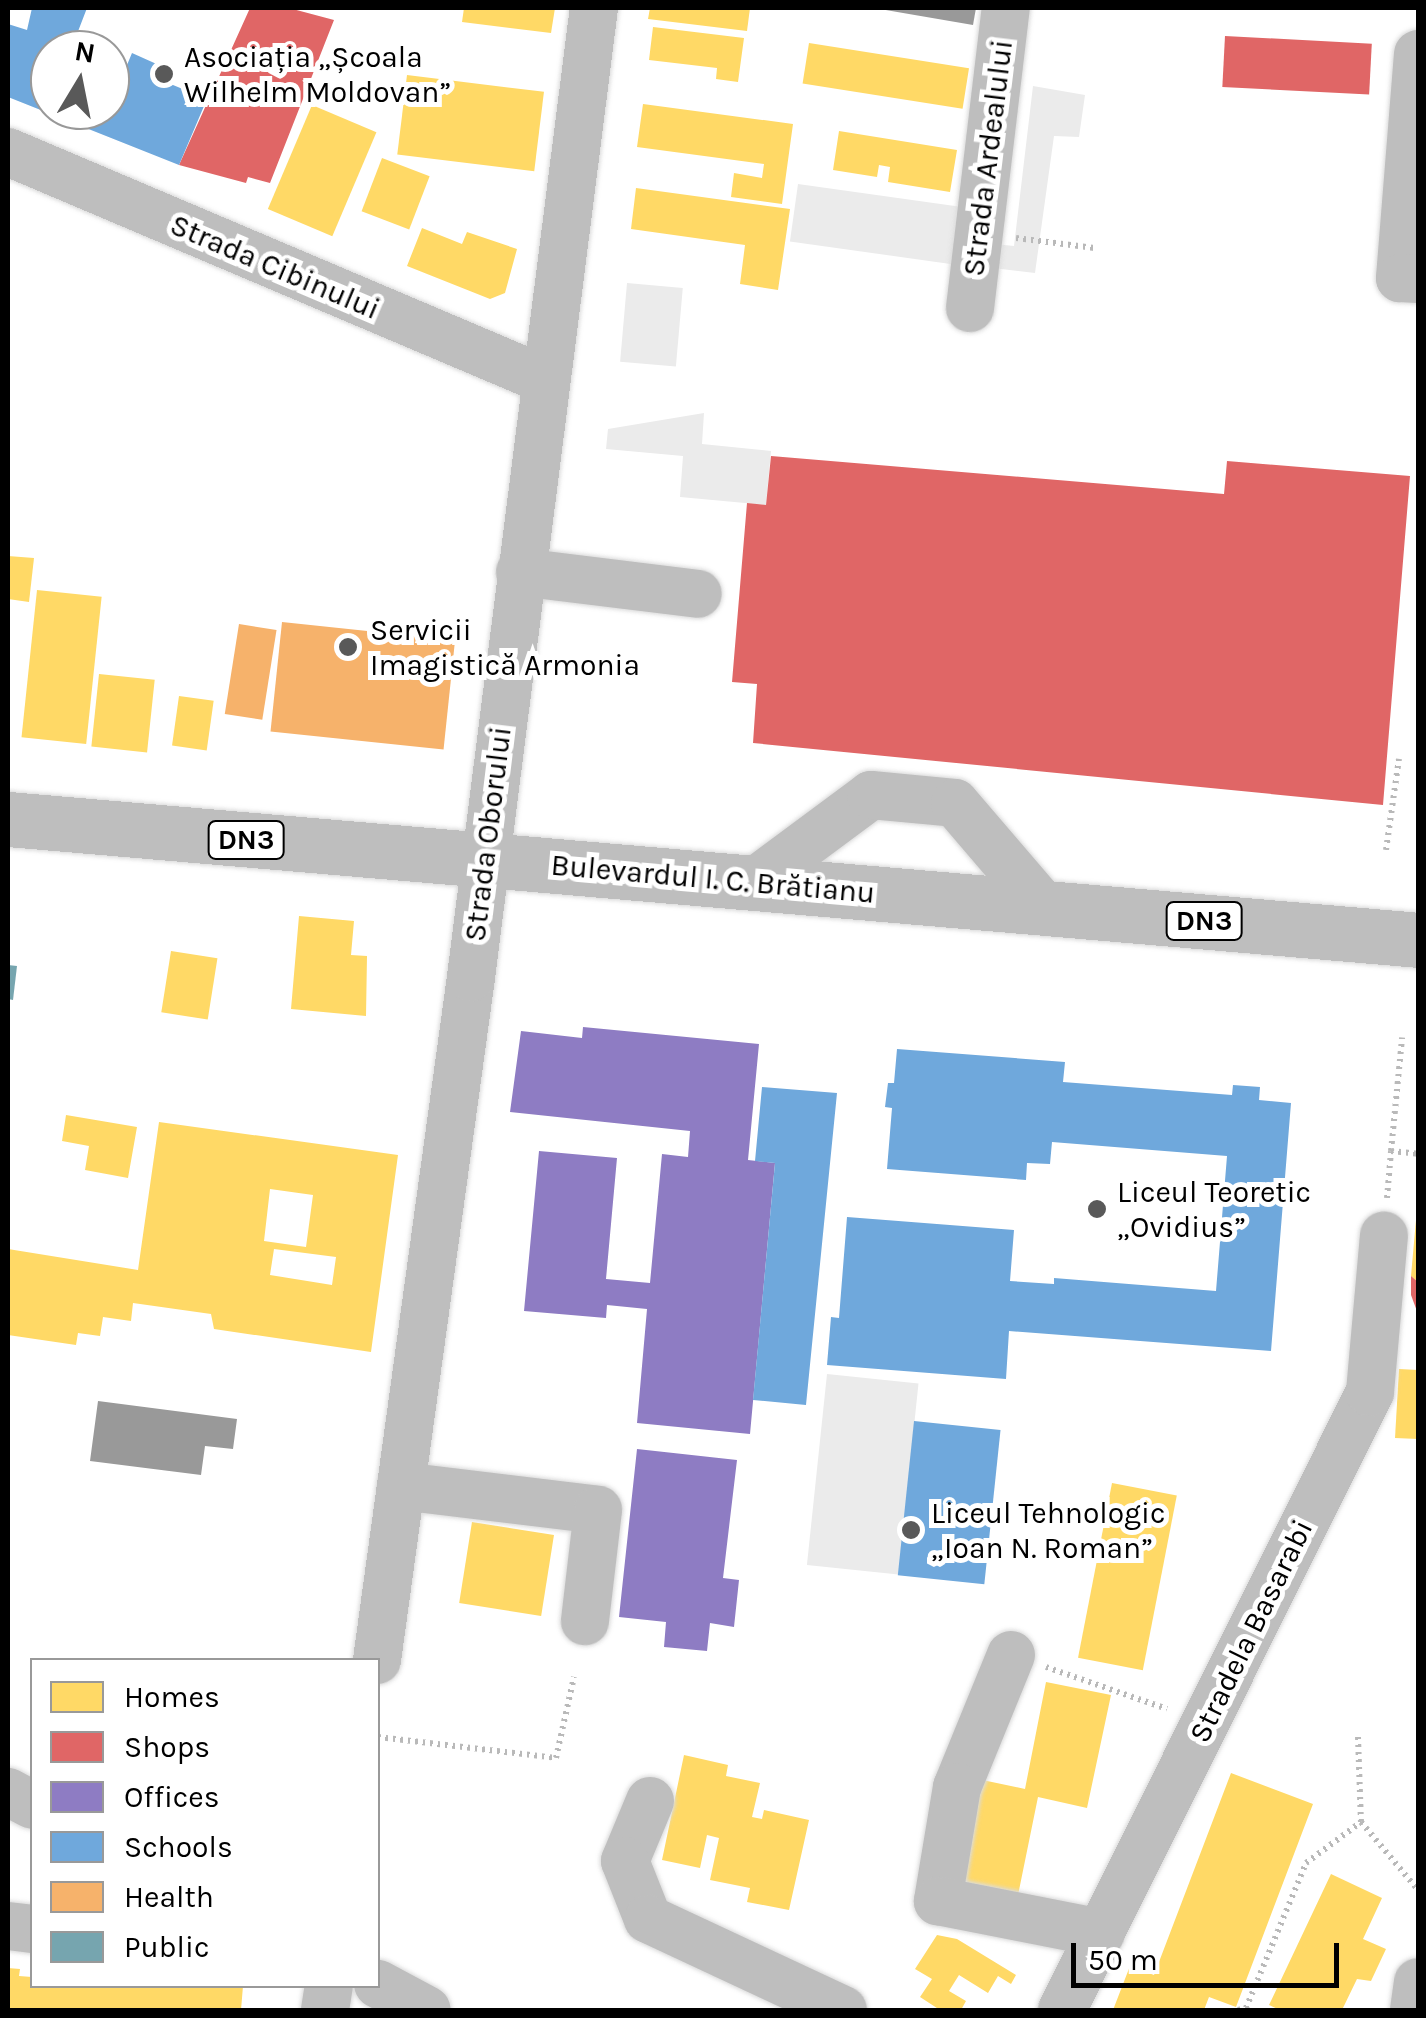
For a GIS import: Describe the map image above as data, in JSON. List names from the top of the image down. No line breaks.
{"streets":{"main road":["DN3","Bulevardul I. C. Brătianu"],"street":["Strada Ardealului","Strada Cibinului","Strada Oborului","Stradela Basarabi"]},"crossings":[["Strada Cibinului","Strada Oborului"],["Strada Oborului","Bulevardul I. C. Brătianu"]],"places":["Asociația „Școala Wilhelm Moldovan”","Servicii Imagistică Armonia","Liceul Teoretic „Ovidius”","Liceul Tehnologic „Ioan N. Roman”"],"legend":["Homes","Shops","Offices","Schools","Health","Public"],"scale_bar":"50 m","north":"top"}
